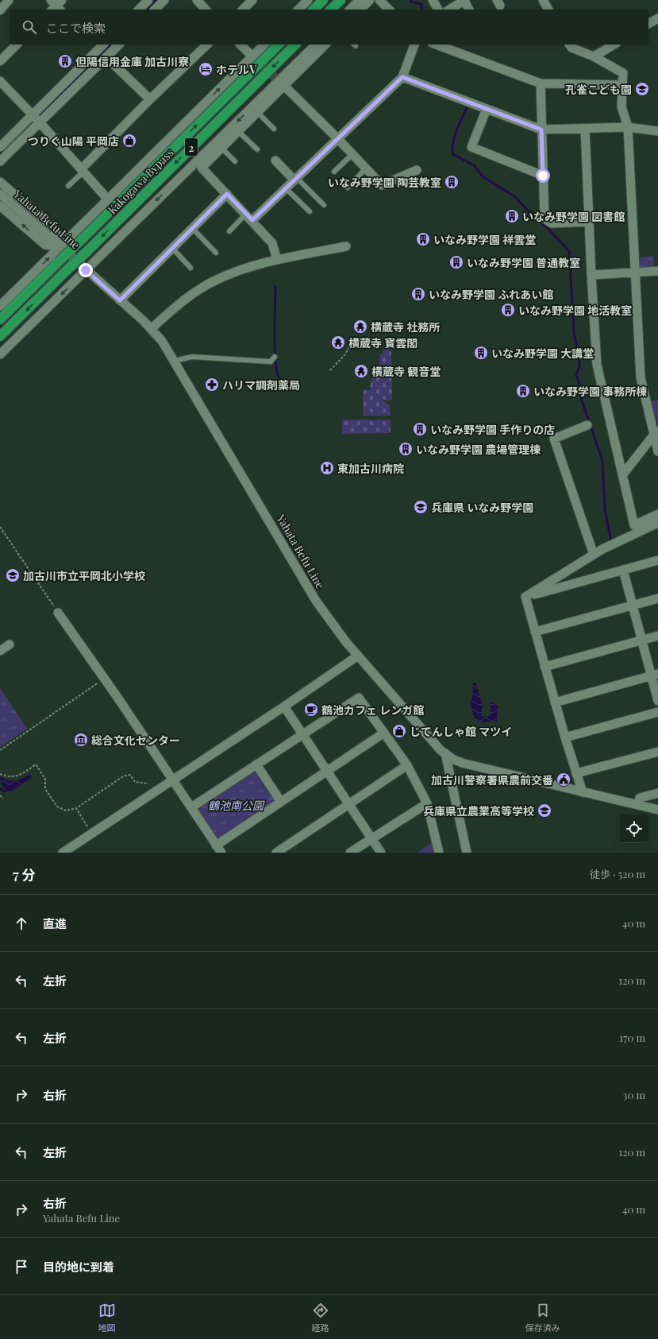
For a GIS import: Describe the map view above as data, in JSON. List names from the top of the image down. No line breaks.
{"streets":{"highway":["2","Kakogawa Bypass"],"street":["Yahata Befu Line"]},"parks":["鶴池南公園"],"places":{"building":["但陽信用金庫 加古川寮","いなみ野学園 陶芸教室","いなみ野学園 図書館","いなみ野学園 祥雲堂","いなみ野学園 普通教室","いなみ野学園 ふれあい館","いなみ野学園 地活教室","いなみ野学園 大講堂","いなみ野学園 事務所棟","いなみ野学園 手作りの店","いなみ野学園 農場管理棟"],"hotel":["ホテルV"],"school or university":["孔雀こども園","兵庫県 いなみ野学園","加古川市立平岡北小学校","兵庫県立農業高等学校"],"shop":["つりぐ山陽 平岡店","じてんしゃ館 マツイ"],"temple":["横蔵寺 社務所","横蔵寺 寳雲閣","横蔵寺 観音堂"],"pharmacy":["ハリマ調剤薬局"],"hospital":["東加古川病院"],"cafe":["鶴池カフェ レンガ館"],"museum":["総合文化センター"],"public building":["加古川警察署県農前交番"]},"page":{"search":"ここで検索","heading":["7 分","徒歩 · 520 m"],"list":[["直進","40 m"],["左折","120 m"],["左折","170 m"],["右折","30 m"],["左折","120 m"],["右折","Yahata Befu Line","40 m"],"目的地に到着"],"nav":["地図","経路","保存済み"]}}
